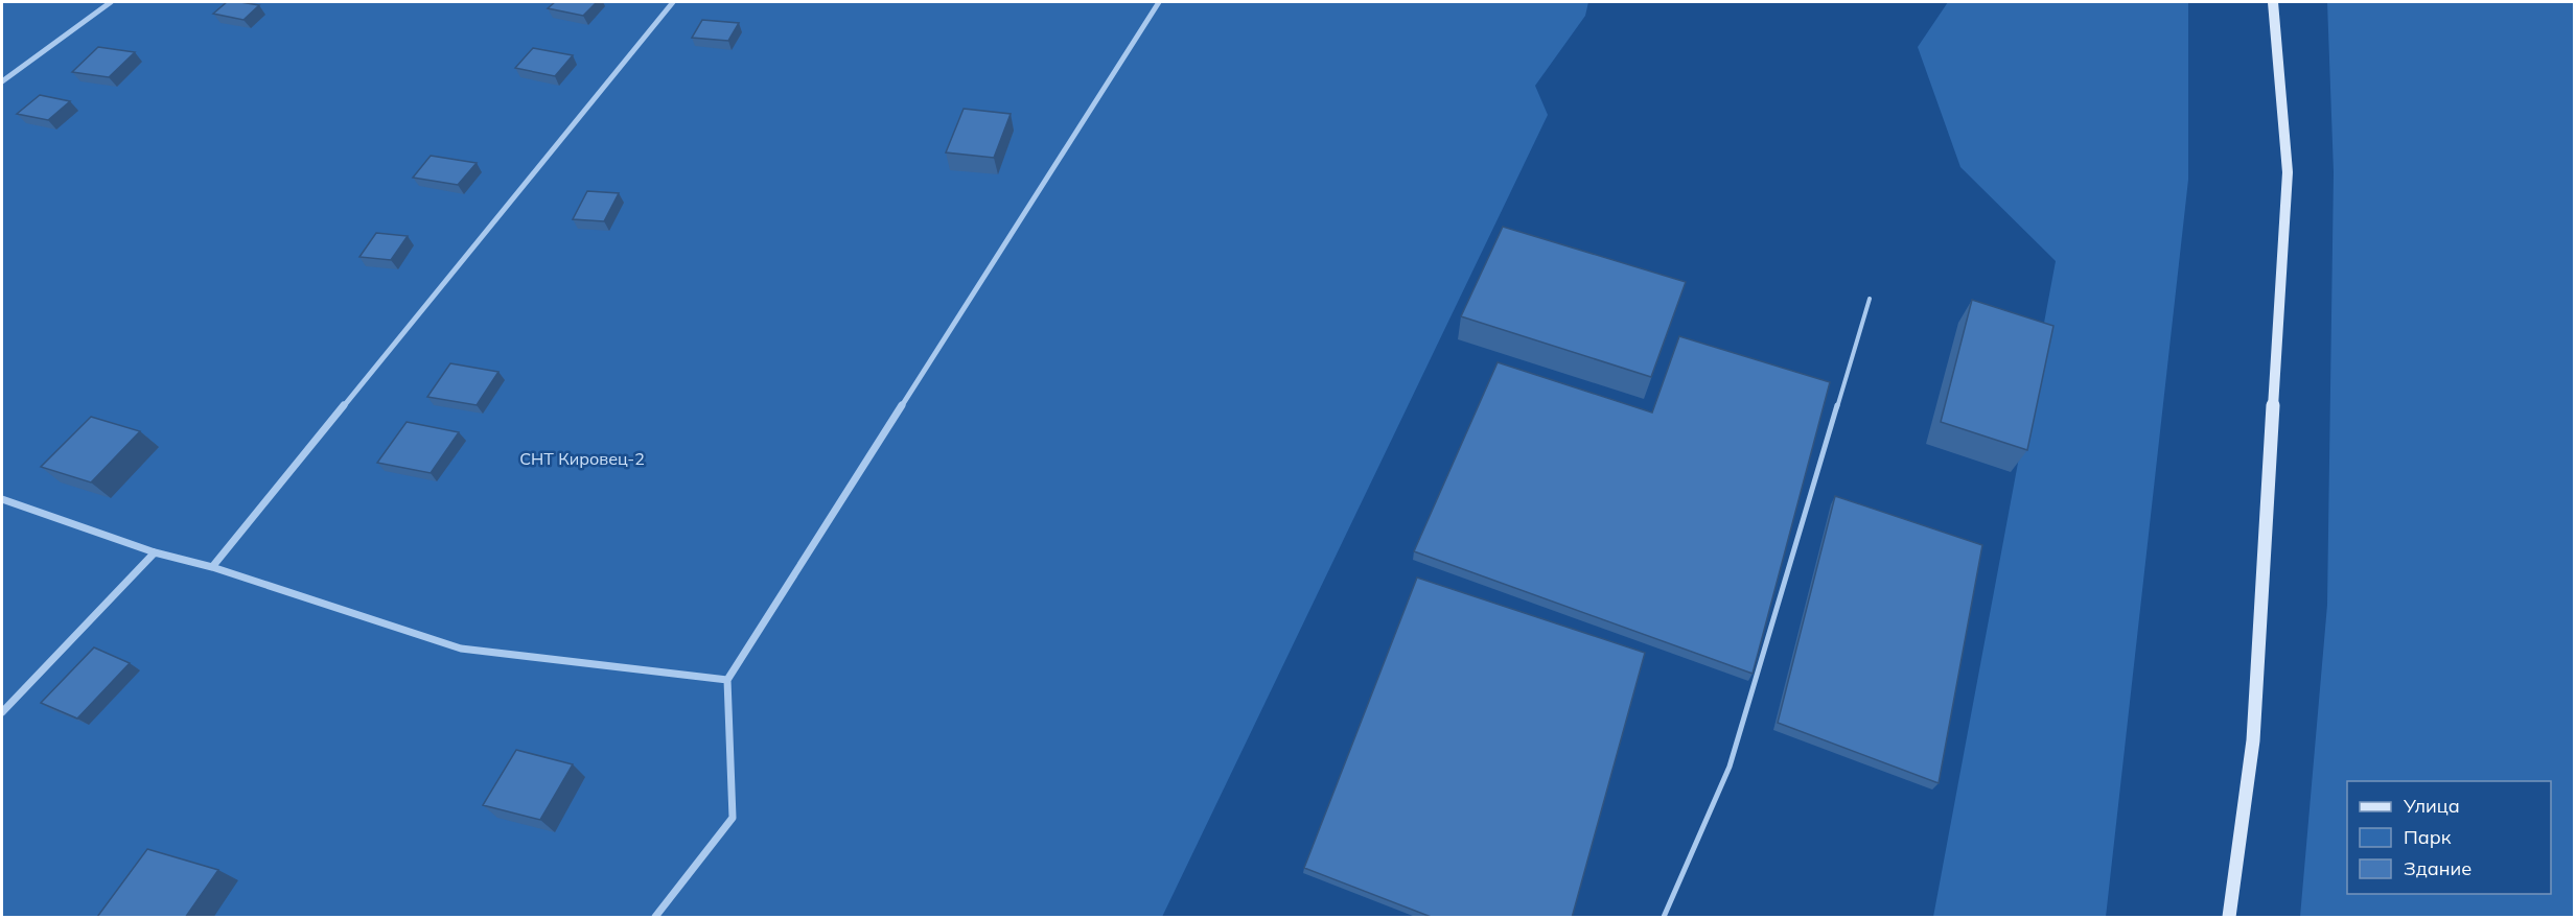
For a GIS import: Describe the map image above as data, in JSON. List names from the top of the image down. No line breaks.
{"parks":["СНТ Кировец-2"],"legend":["Улица","Парк","Здание"]}
